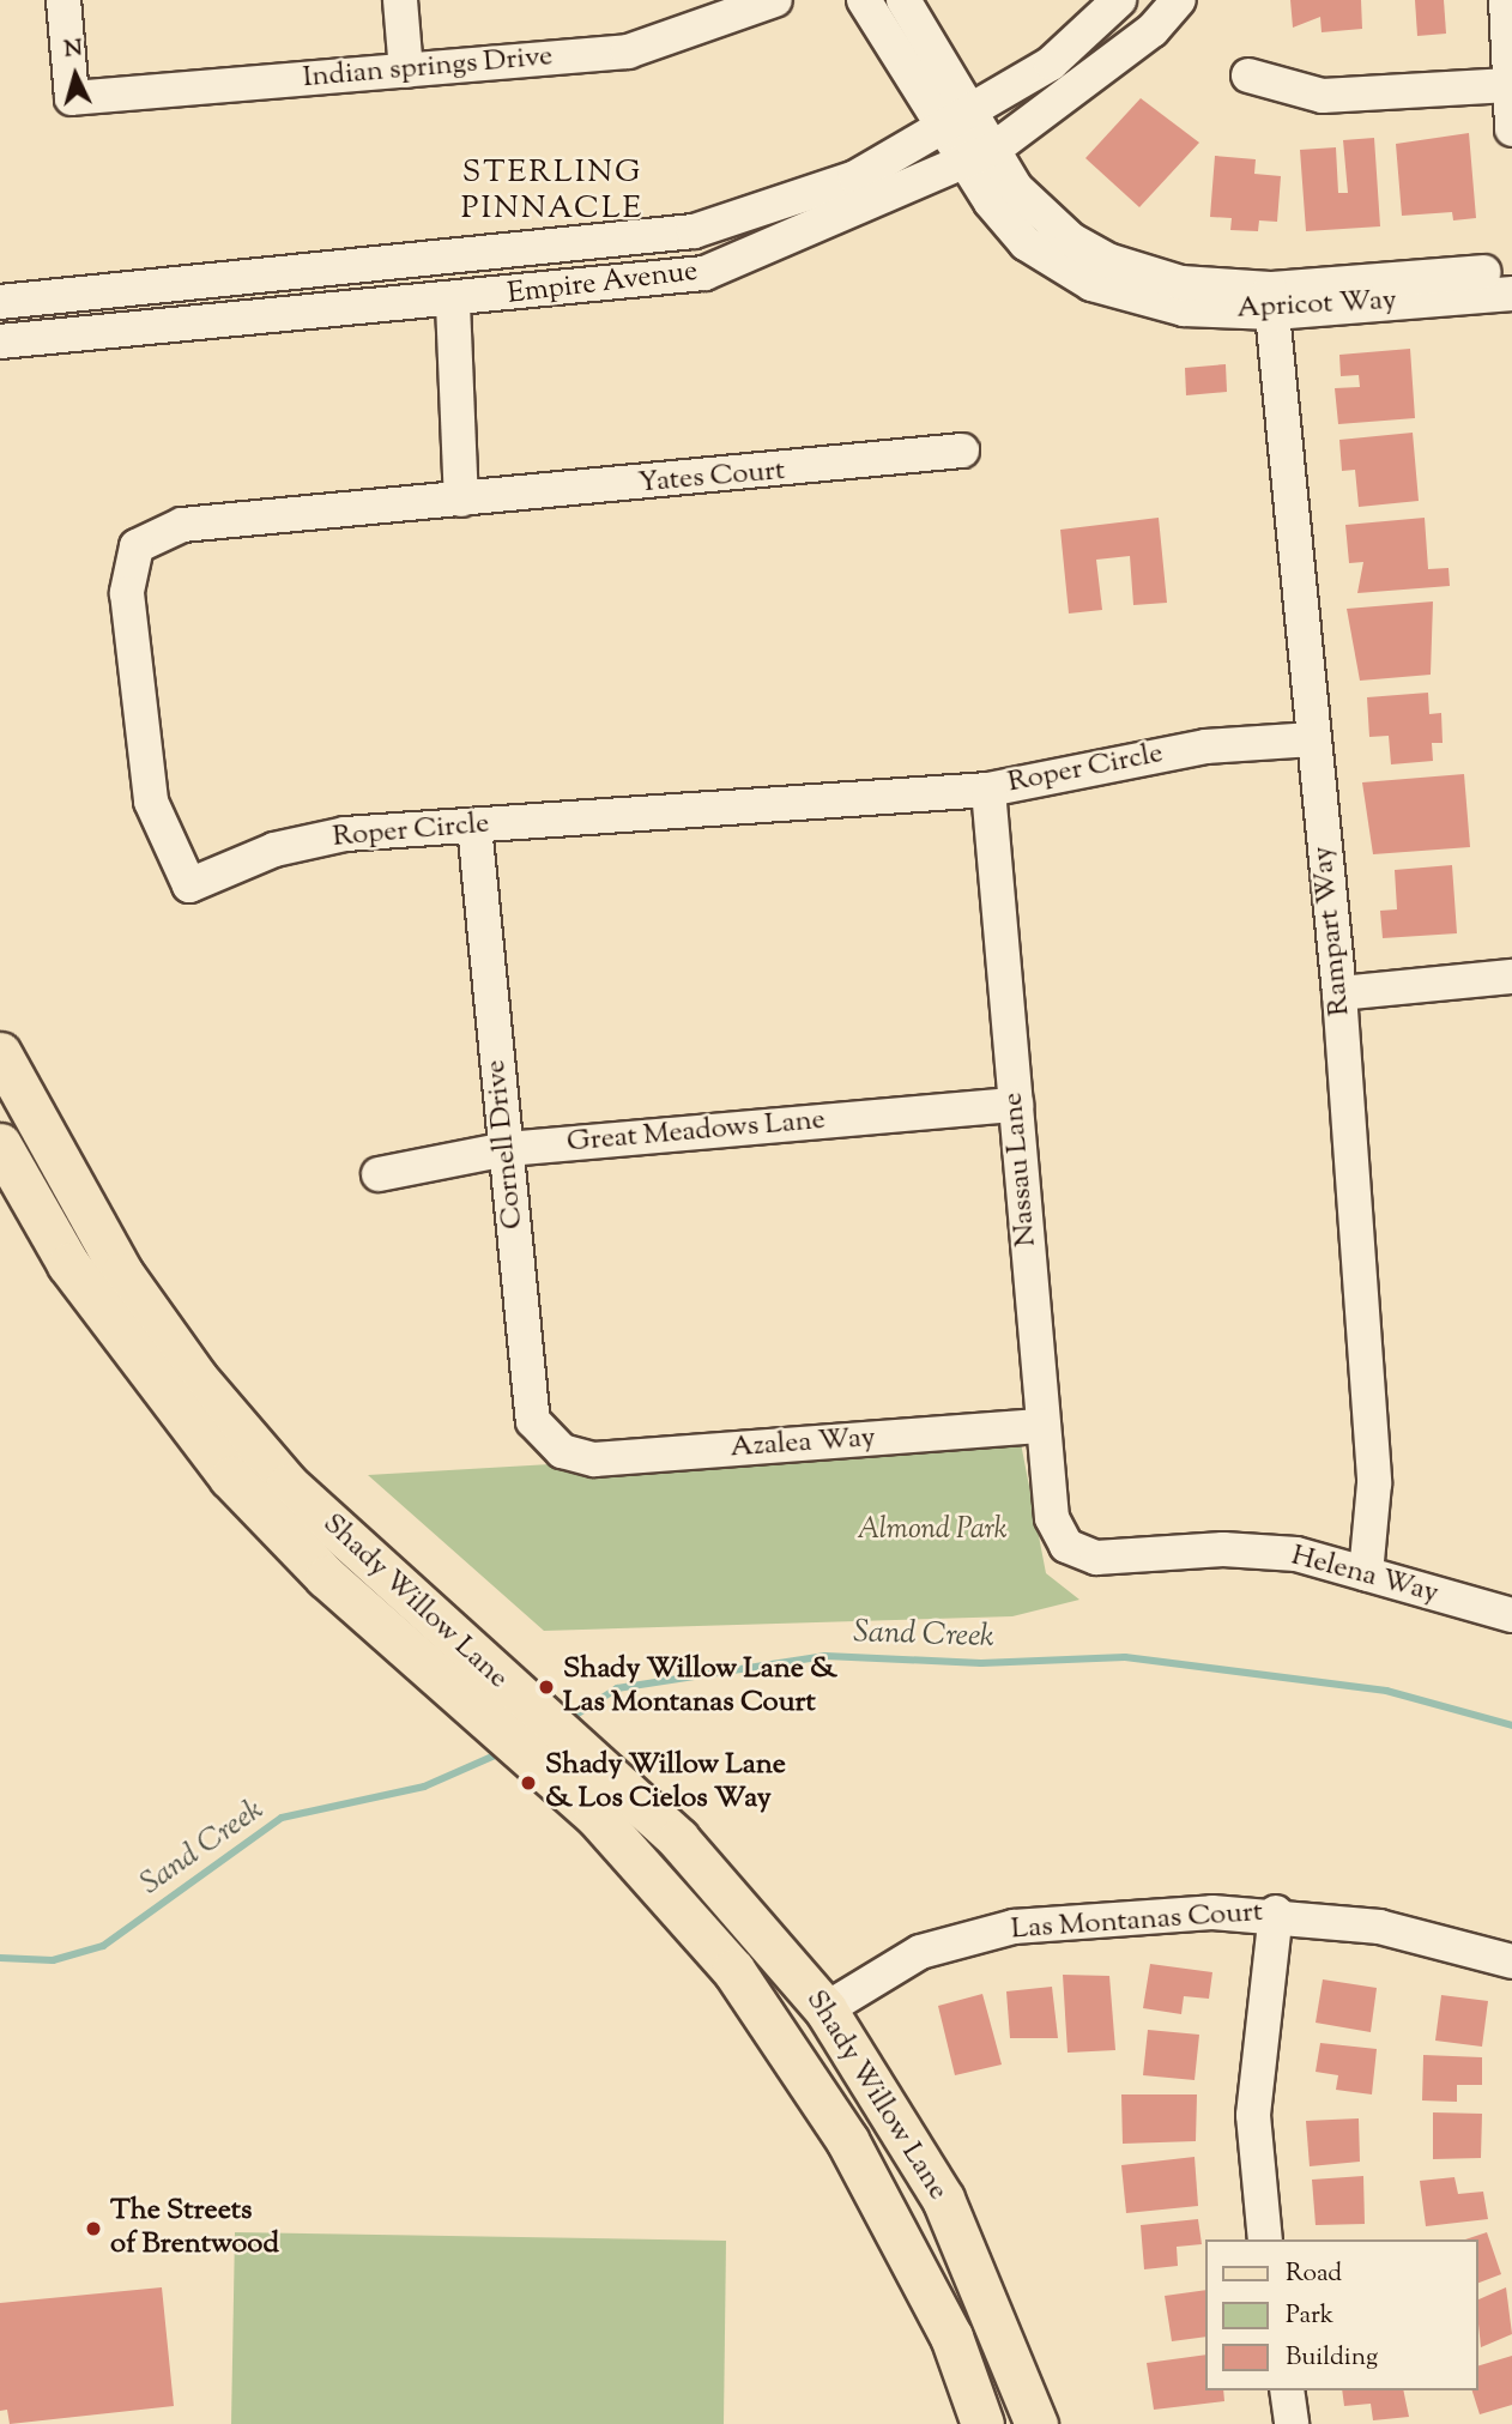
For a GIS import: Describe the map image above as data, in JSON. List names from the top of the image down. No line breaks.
{"streets":{"main road":["Shady Willow Lane"],"street":["Indian springs Drive","Empire Avenue","Apricot Way","Yates Court","Roper Circle","Rampart Way","Great Meadows Lane","Cornell Drive","Nassau Lane","Azalea Way","Helena Way","Las Montanas Court"]},"crossings":[["Empire Avenue","Apricot Way"],["Apricot Way","Rampart Way"],["Yates Court","Roper Circle"],["Roper Circle","Rampart Way"],["Roper Circle","Cornell Drive"],["Roper Circle","Nassau Lane"],["Rampart Way","Helena Way"],["Great Meadows Lane","Cornell Drive"],["Great Meadows Lane","Nassau Lane"],["Cornell Drive","Azalea Way"],["Nassau Lane","Azalea Way"],["Nassau Lane","Helena Way"],["Shady Willow Lane","Las Montanas Court"]],"districts":["STERLING PINNACLE"],"water":["Sand Creek"],"parks":["Almond Park"],"places":["Shady Willow Lane & Las Montanas Court","Shady Willow Lane & Los Cielos Way","The Streets of Brentwood"],"legend":["Road","Park","Building"],"north":"top"}
